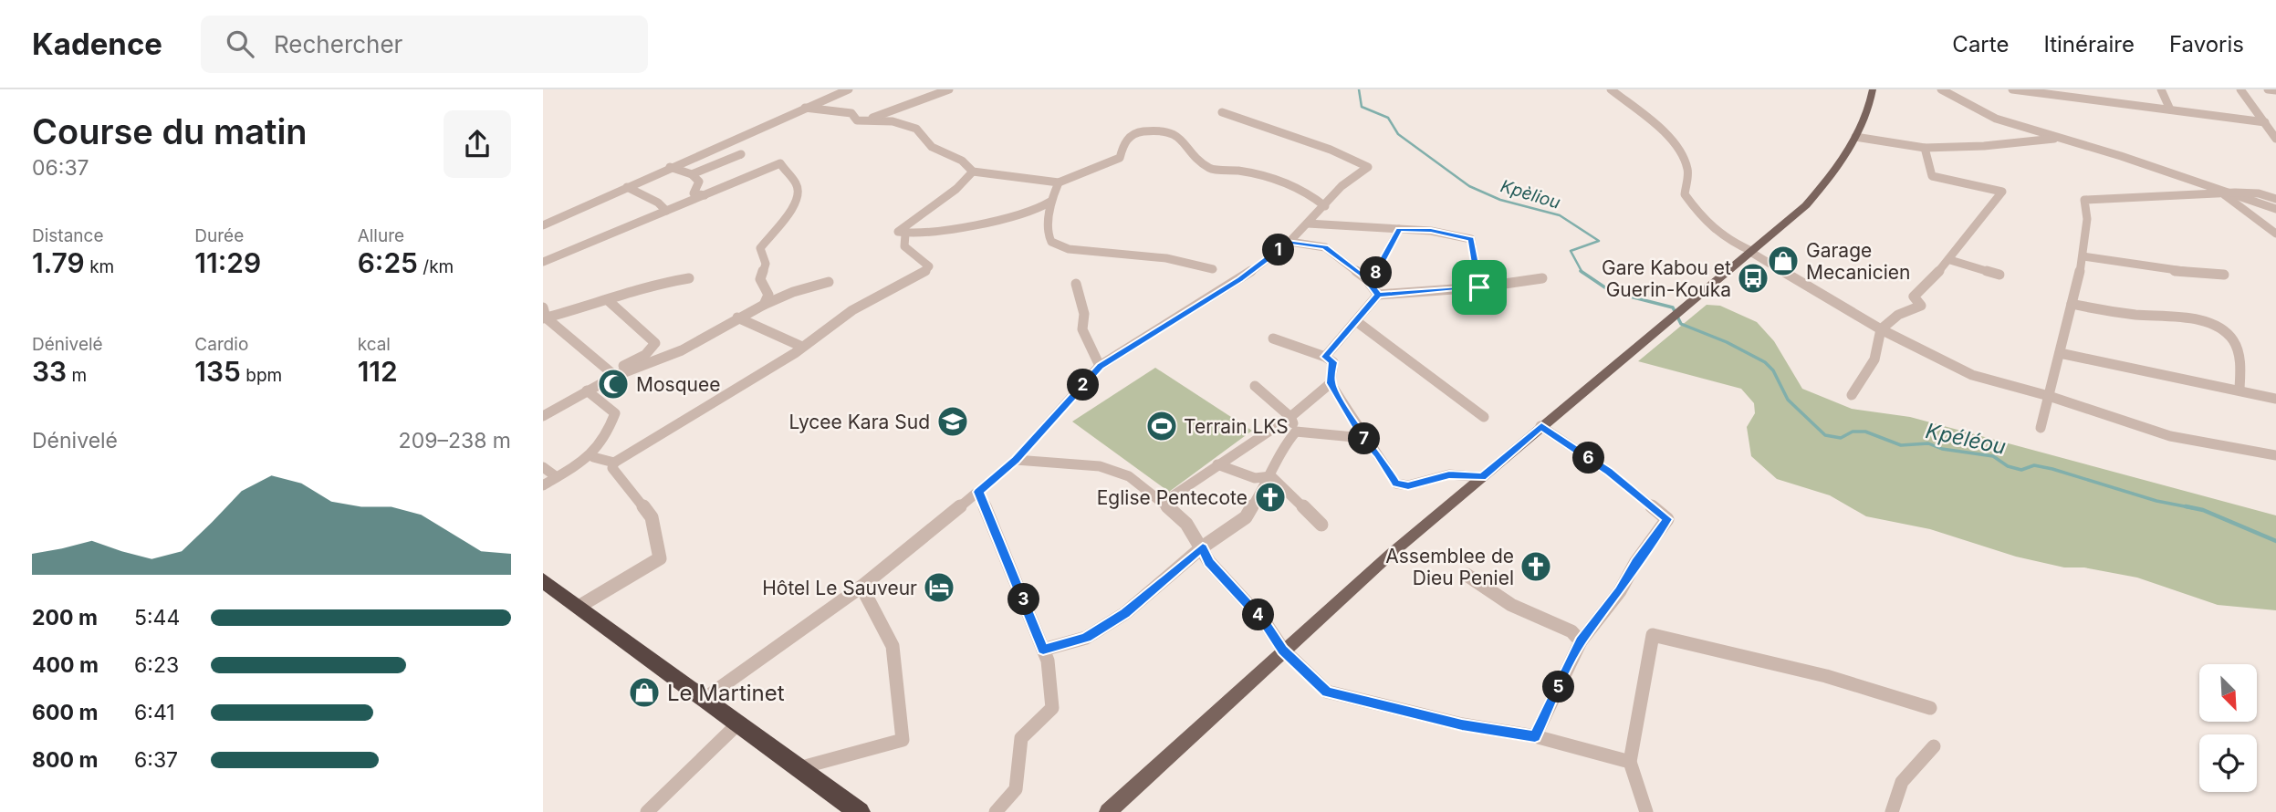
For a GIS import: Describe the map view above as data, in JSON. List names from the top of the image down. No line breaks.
{"water":["Kpèliou","Kpéléou"],"places":{"shop":["Garage Mecanicien","Le Martinet"],"bus stop":["Gare Kabou et Guerin-Kouka"],"mosque":["Mosquee"],"school or university":["Lycee Kara Sud"],"sports":["Terrain LKS"],"church":["Eglise Pentecote","Assemblee de Dieu Peniel"],"hotel":["Hôtel Le Sauveur"]},"north":"bottom right","page":{"header":"Kadence","search":"Rechercher","nav":["Carte","Itinéraire","Favoris"],"heading":["Course du matin","06:37"],"stats":[["Distance","1.79 km"],["Durée","11:29"],["Allure","6:25 /km"],["Dénivelé","33 m"],["Cardio","135 bpm"],["kcal","112"]],"pins":["1","8","2","7","6","3","4","5"],"chart":["Dénivelé","209–238 m"],"list":[{"name":"200 m","note":"5:44"},{"name":"400 m","note":"6:23"},{"name":"600 m","note":"6:41"},{"name":"800 m","note":"6:37"}]}}
